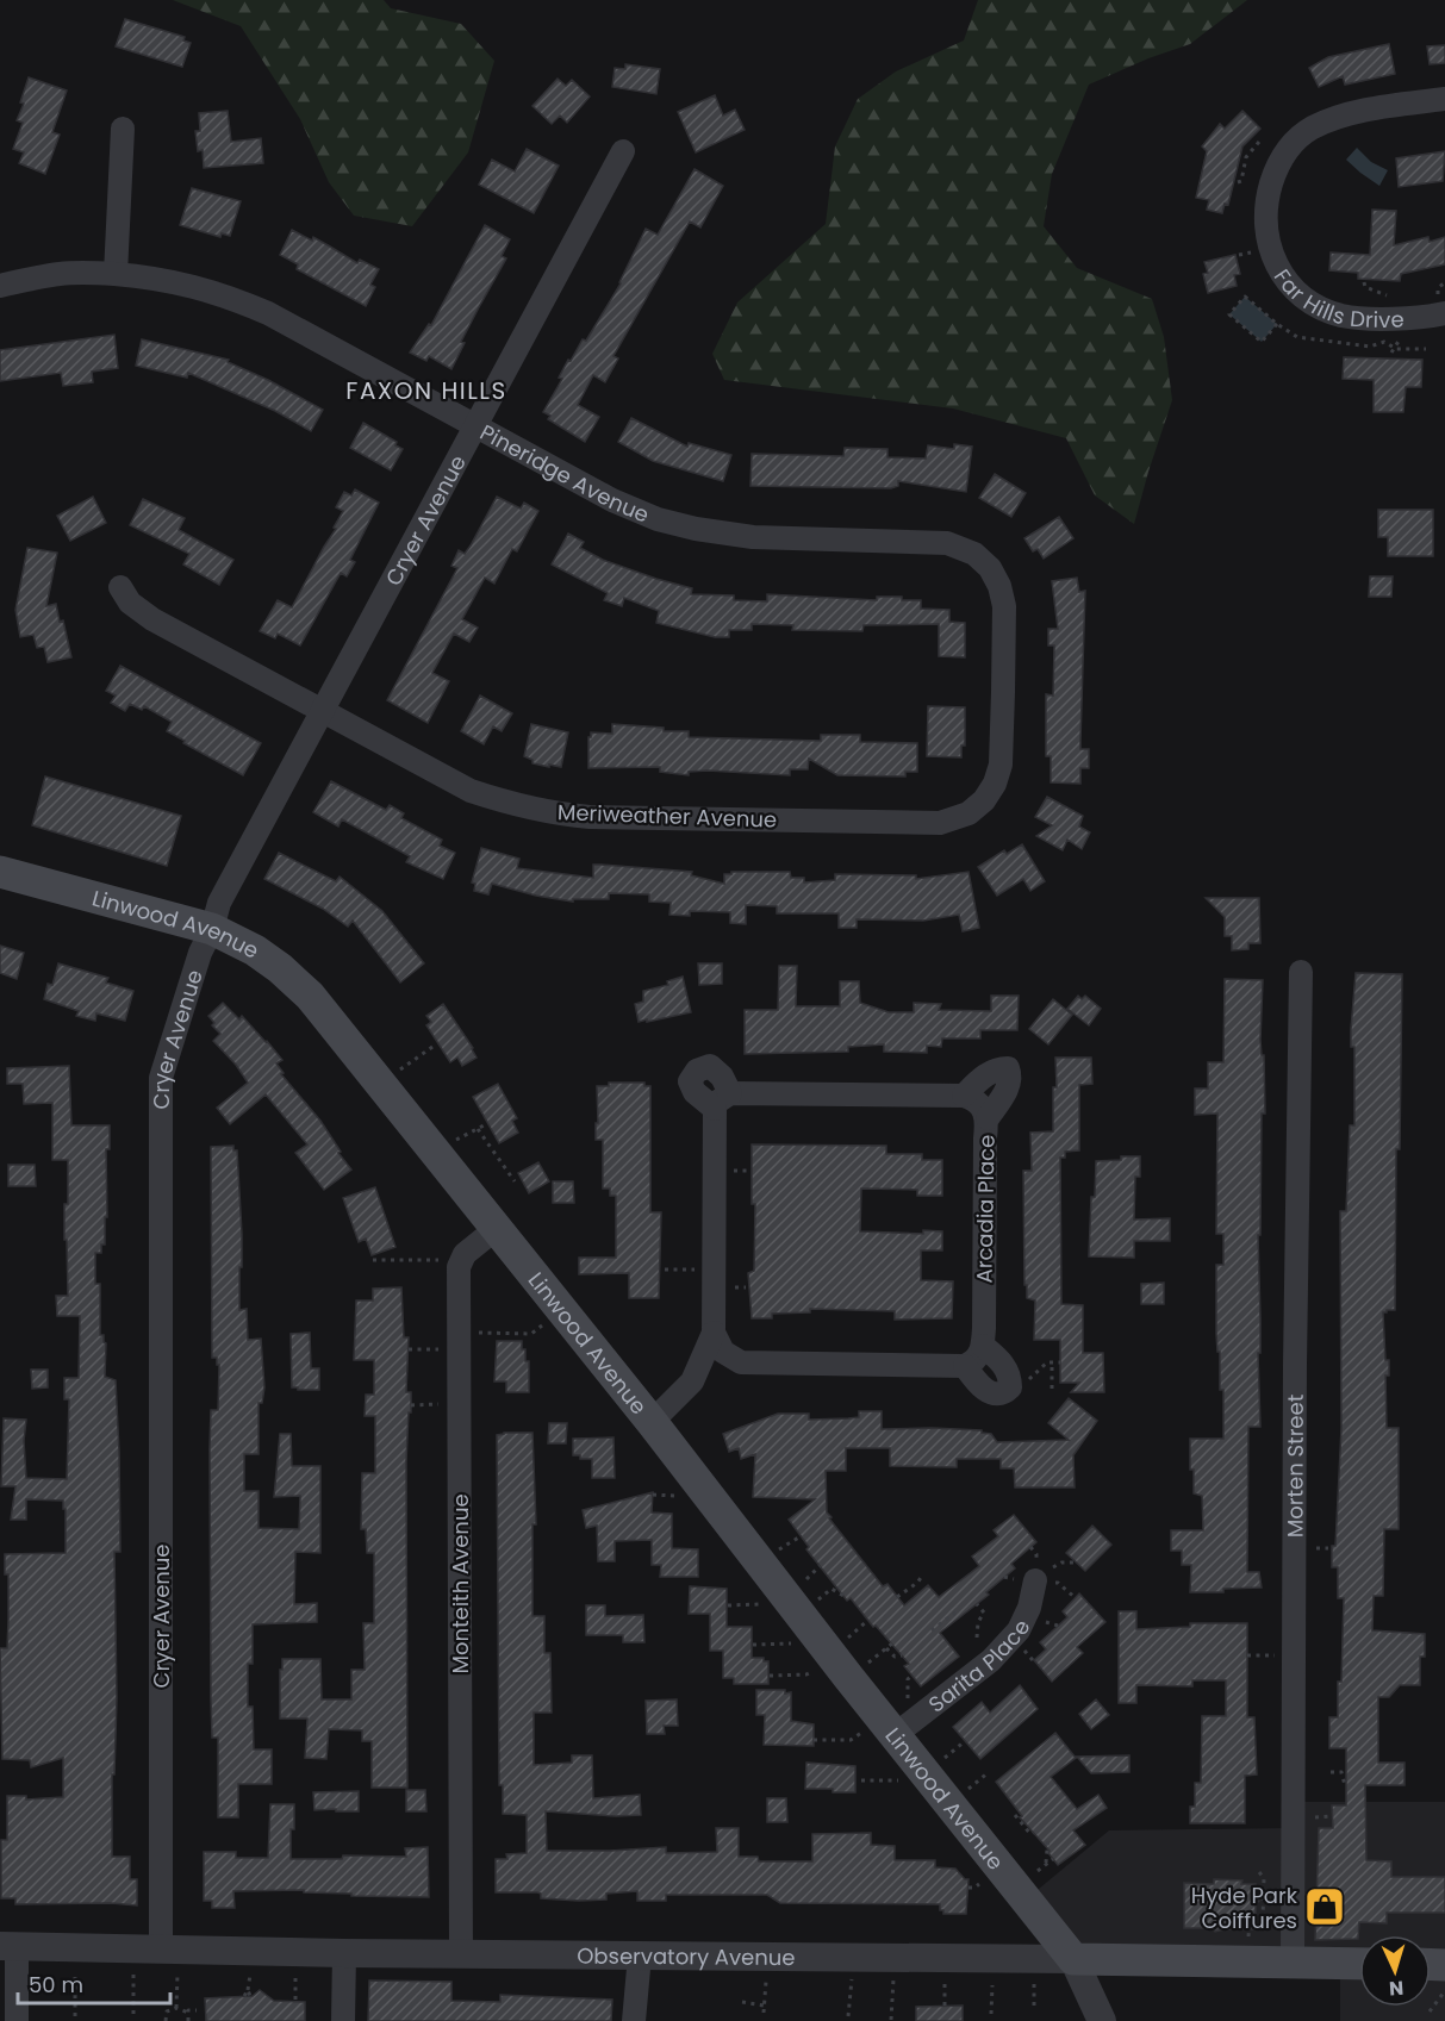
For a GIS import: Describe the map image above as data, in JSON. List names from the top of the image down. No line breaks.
{"streets":{"main road":["Linwood Avenue","Observatory Avenue"],"street":["Far Hills Drive","Pineridge Avenue","Cryer Avenue","Meriweather Avenue","Arcadia Place","Morten Street","Monteith Avenue","Sarita Place"]},"crossings":[["Pineridge Avenue","Cryer Avenue"],["Pineridge Avenue","Meriweather Avenue"],["Cryer Avenue","Meriweather Avenue"],["Cryer Avenue","Linwood Avenue"],["Cryer Avenue","Observatory Avenue"],["Linwood Avenue","Monteith Avenue"],["Linwood Avenue","Sarita Place"],["Linwood Avenue","Observatory Avenue"],["Morten Street","Observatory Avenue"],["Monteith Avenue","Observatory Avenue"]],"districts":["FAXON HILLS"],"places":{"shop":["Hyde Park Coiffures"]},"scale_bar":"50 m","north":"bottom"}
